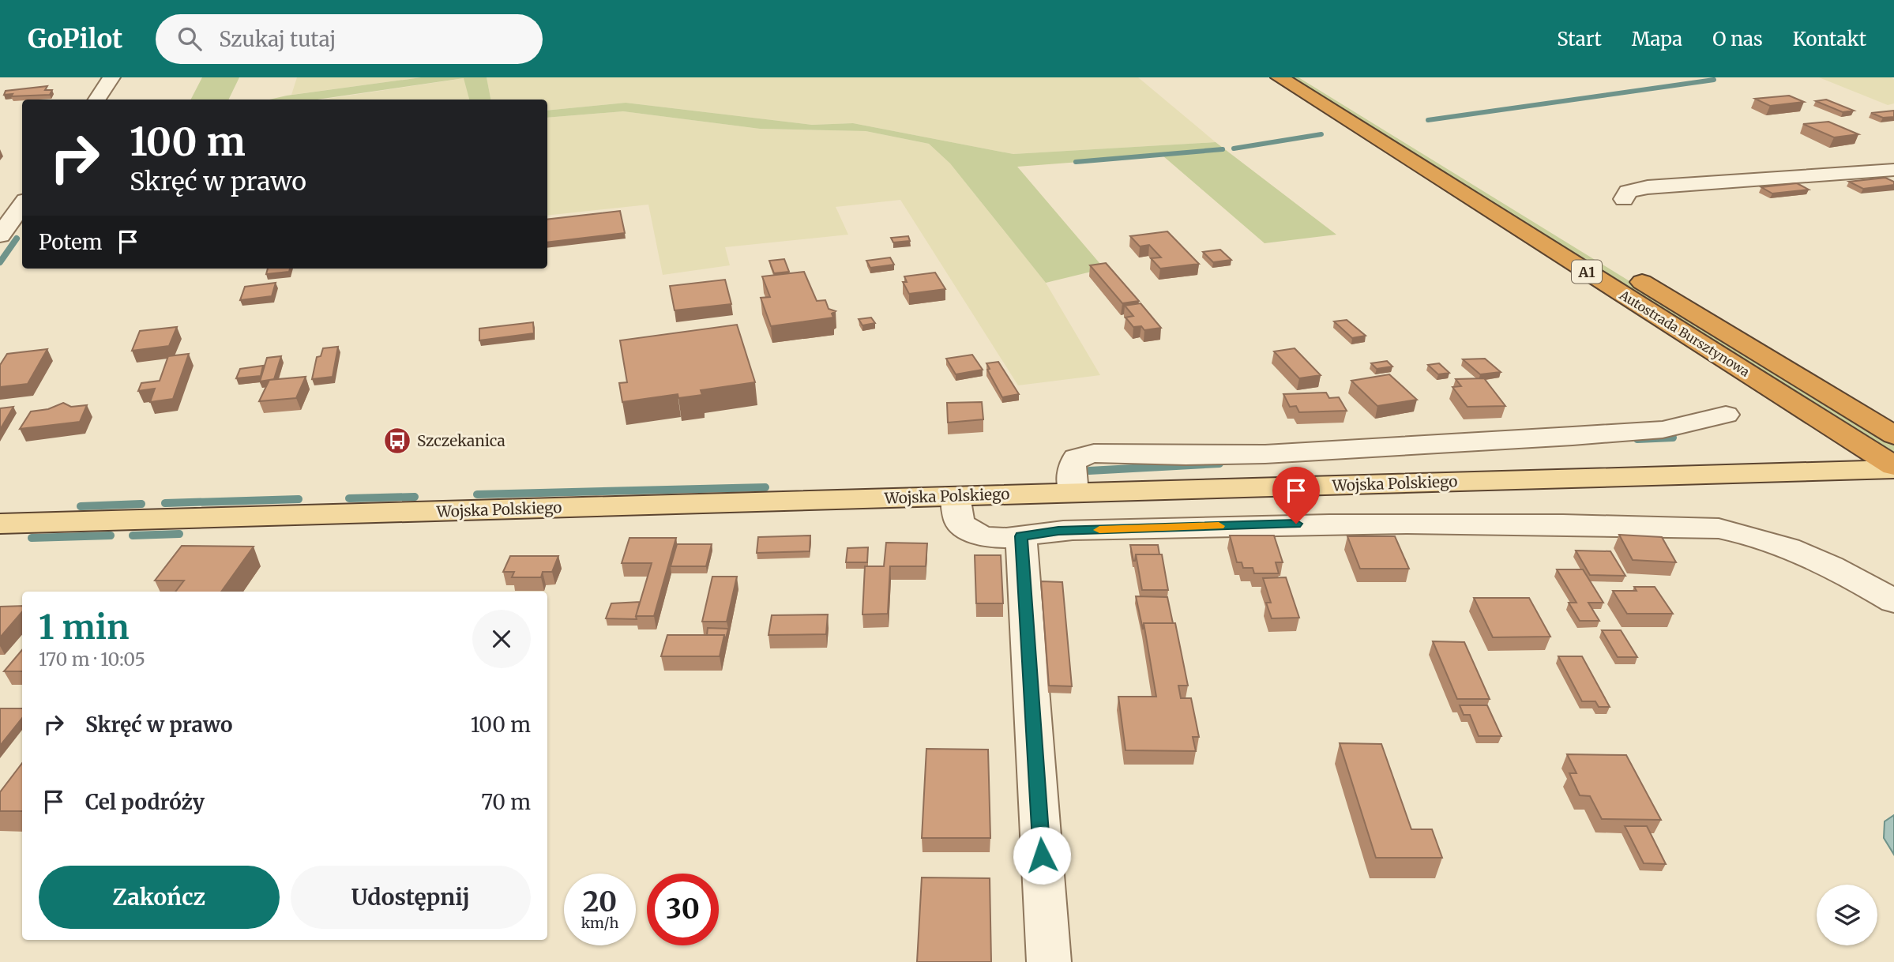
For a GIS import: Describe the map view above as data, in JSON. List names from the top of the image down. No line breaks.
{"streets":{"highway":["A1","Autostrada Bursztynowa"],"main road":["Wojska Polskiego"]},"crossings":[["Autostrada Bursztynowa","Wojska Polskiego"]],"places":{"bus stop":["Szczekanica"]},"page":{"header":"GoPilot","search":"Szukaj tutaj","nav":["Start","Mapa","O nas","Kontakt"],"turn":["100 m","Skręć w prawo"],"then":"Potem","heading":["1 min","170 m · 10:05"],"list":[{"name":"Skręć w prawo","value":"100 m"},{"name":"Cel podróży","value":"70 m"}],"buttons":["Zakończ","Udostępnij"],"speed":"20 km/h","limit":"30"}}
